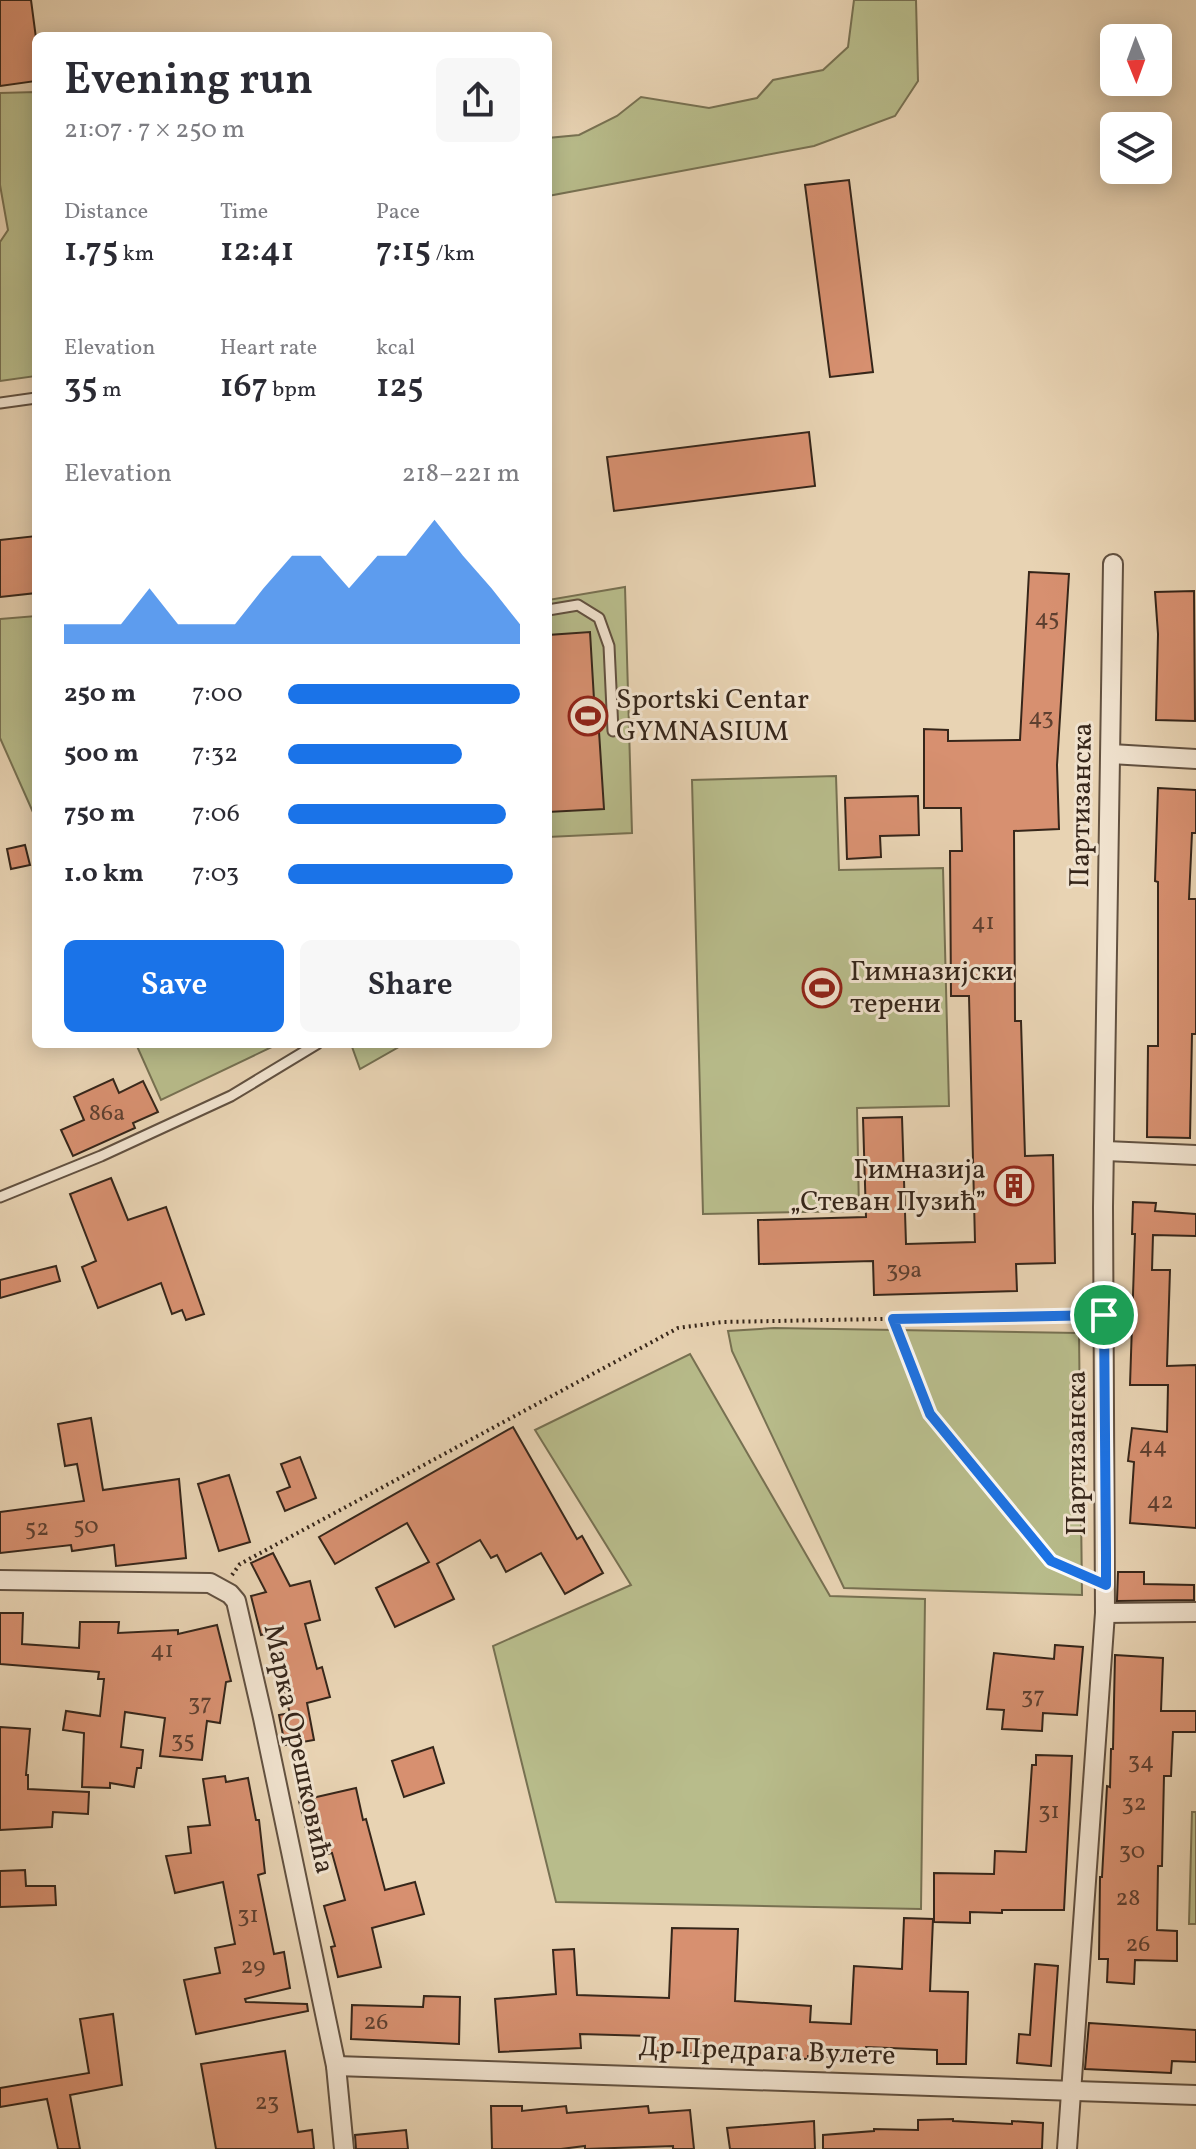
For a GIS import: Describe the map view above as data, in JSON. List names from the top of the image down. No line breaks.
{"streets":{"street":["Партизанска","Марка Орешковића","Др Предрага Вулете"]},"crossings":[["Партизанска","Др Предрага Вулете"],["Марка Орешковића","Др Предрага Вулете"]],"places":{"sports":["Sportski Centar GYMNASIUM","Гимназијски терени"],"building":["Гимназија „Стеван Пузић”"]},"house_numbers":["45","43","41","86a","39a","44","42","50","52","41","37","37","35","34","32","31","30","28","31","26","29","26","23"],"north":"bottom","page":{"heading":["Evening run","21:07 · 7 × 250 m"],"stats":[["Distance","1.75 km"],["Time","12:41"],["Pace","7:15 /km"],["Elevation","35 m"],["Heart rate","167 bpm"],["kcal","125"]],"chart":["Elevation","218–221 m"],"list":[{"name":"250 m","note":"7:00"},{"name":"500 m","note":"7:32"},{"name":"750 m","note":"7:06"},{"name":"1.0 km","note":"7:03"}],"buttons":["Save","Share"]}}
